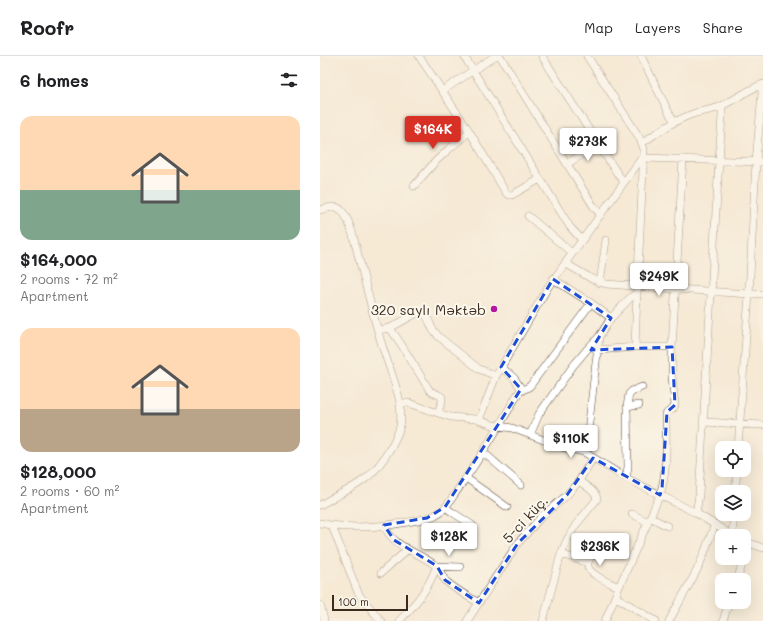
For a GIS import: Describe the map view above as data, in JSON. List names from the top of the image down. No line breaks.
{"streets":{"street":["5-ci küç."]},"places":["320 saylı Məktəb"],"scale_bar":"100 m","page":{"header":"Roofr","nav":["Map","Layers","Share"],"heading":"6 homes","list":[{"name":"$164,000","note":"2 rooms · 72 m² · Apartment"},{"name":"$128,000","note":"2 rooms · 60 m² · Apartment"}],"price":["$164K","$273K","$249K","$110K","$128K","$236K"],"map_buttons":["+","−"],"scale":"100 m"}}
